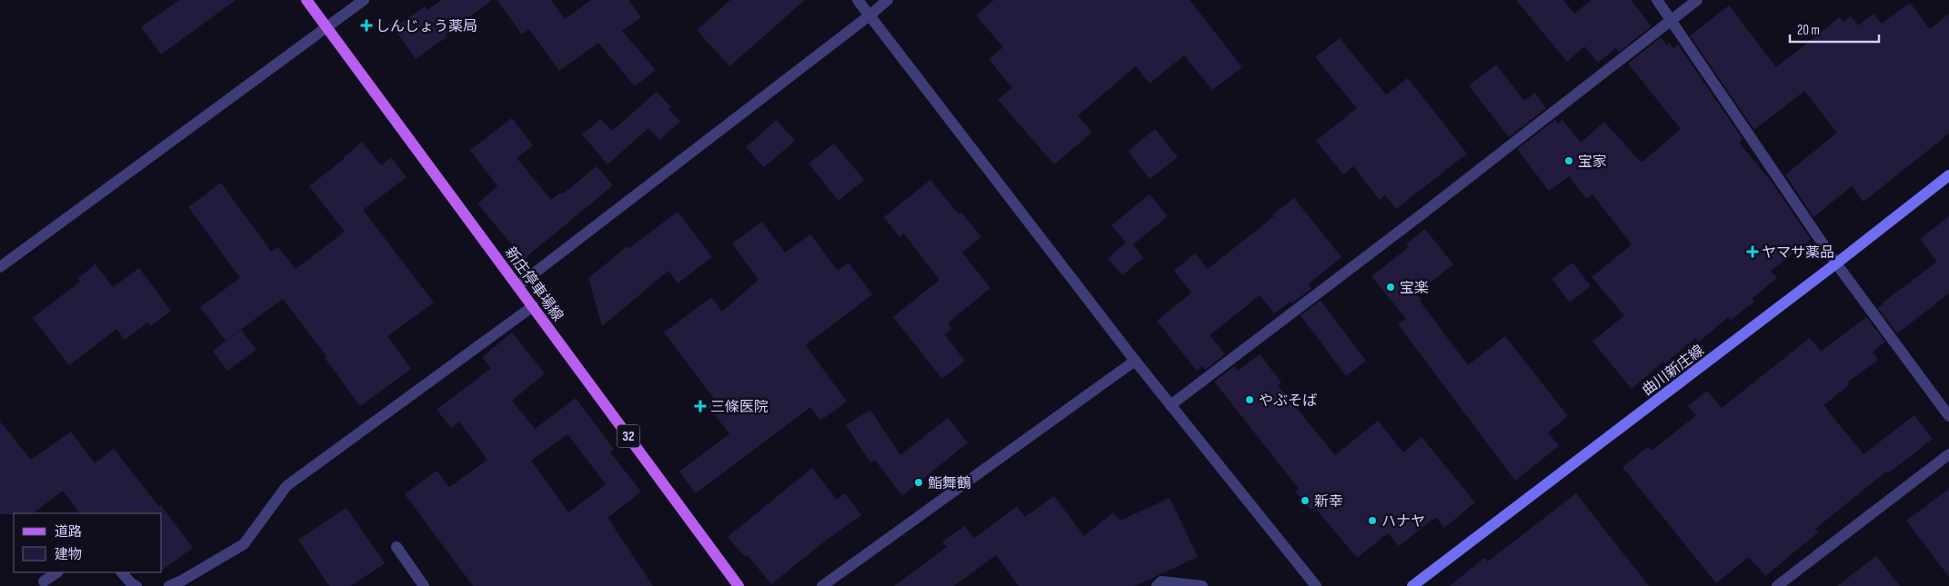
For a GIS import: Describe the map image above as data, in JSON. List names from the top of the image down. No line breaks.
{"streets":{"main road":["新庄停車場線","曲川新庄線","32"]},"places":{"health":["しんじょう薬局","ヤマサ薬品","三條医院"],"other":["宝家","宝楽","やぶそば","鮨舞鶴","新幸","ハナヤ"]},"legend":["道路","建物"],"scale_bar":"20 m"}
